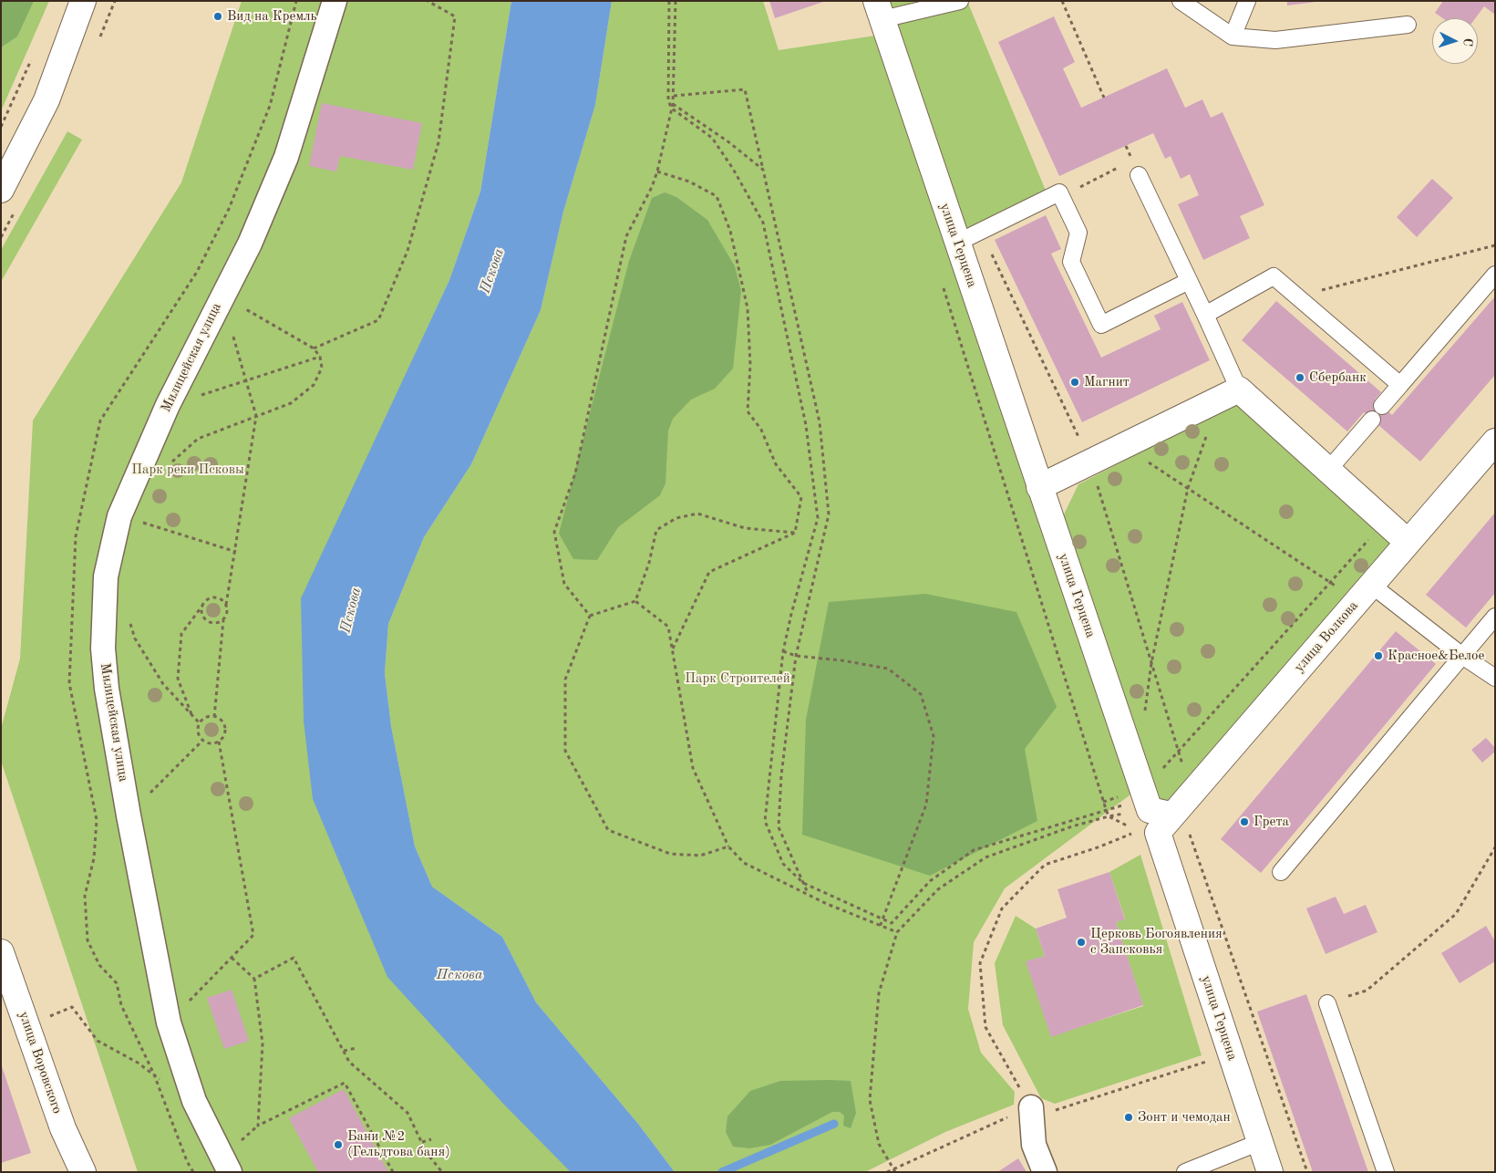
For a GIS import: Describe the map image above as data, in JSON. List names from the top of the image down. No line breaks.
{"streets":{"street":["улица Герцена","Милицейская улица","улица Волкова","улица Воровского"]},"crossings":[["улица Герцена","улица Волкова"]],"water":["Пскова"],"parks":["Парк реки Псковы","Парк Строителей"],"places":["Вид на Кремль","Сбербанк","Магнит","Красное&Белое","Грета","Церковь Богоявления с Запсковья","Зонт и чемодан","Бани №2 (Гельдтова баня)"],"north":"right"}
